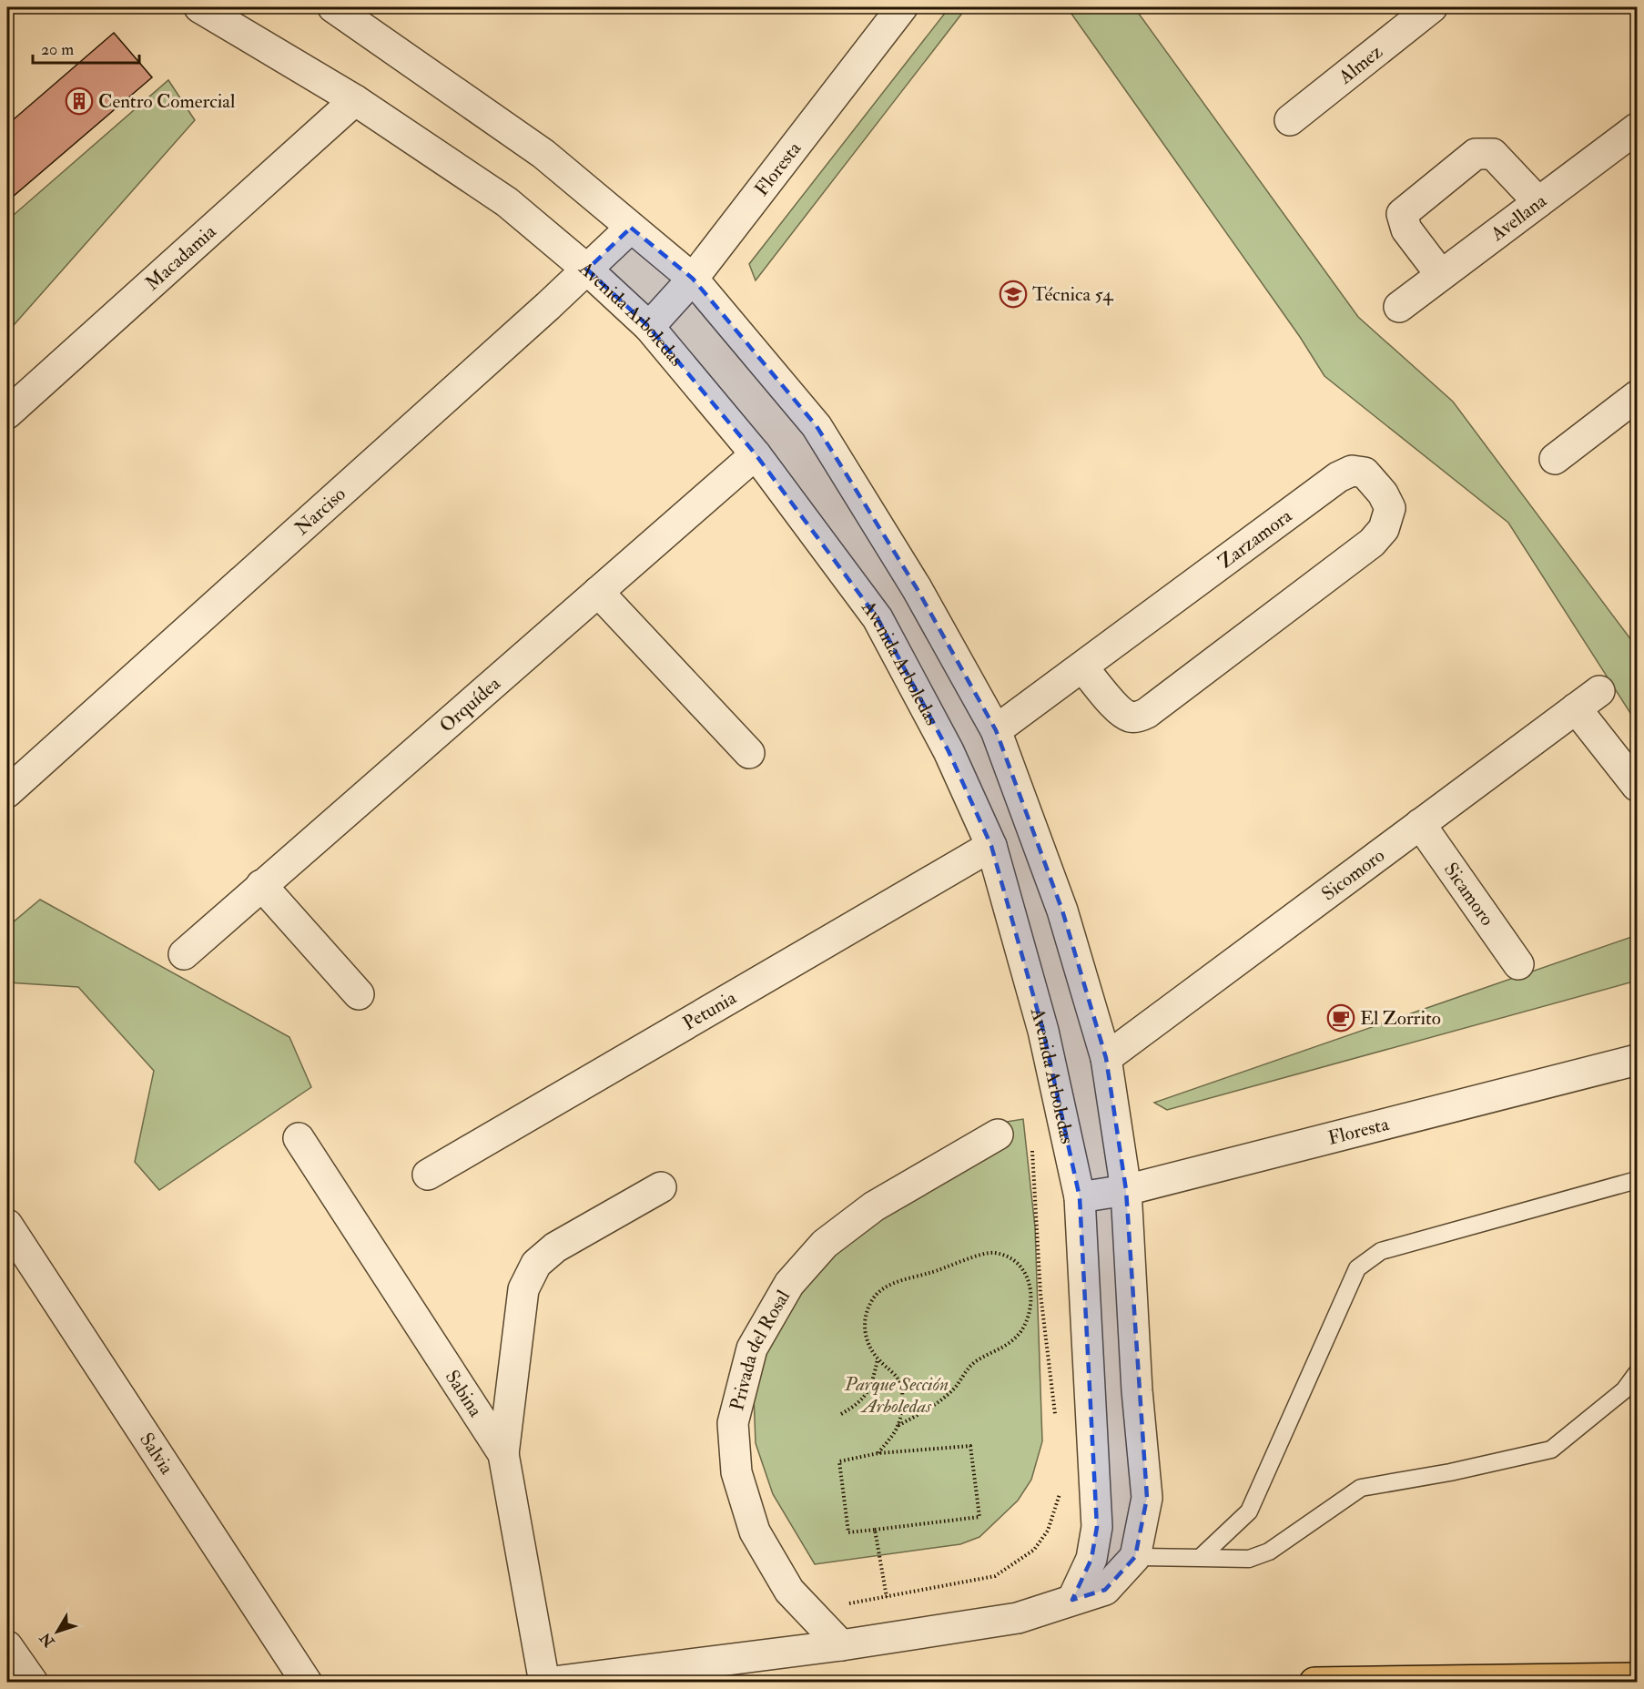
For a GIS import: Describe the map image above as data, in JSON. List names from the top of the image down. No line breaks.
{"streets":{"street":["Almez","Floresta","Avellana","Macadamia","Avenida Arboledas","Narciso","Zarzamora","Orquídea","Sicomoro","Sicamoro","Petunia","Privada del Rosal","Sabina","Salvia"]},"crossings":[["Floresta","Avenida Arboledas"],["Macadamia","Avenida Arboledas"],["Avenida Arboledas","Narciso"],["Avenida Arboledas","Orquídea"],["Avenida Arboledas","Petunia"],["Sicomoro","Sicamoro"]],"parks":["Parque Sección Arboledas"],"places":{"building":["Centro Comercial"],"school or university":["Técnica 54"],"cafe":["El Zorrito"]},"scale_bar":"20 m","north":"bottom left"}
